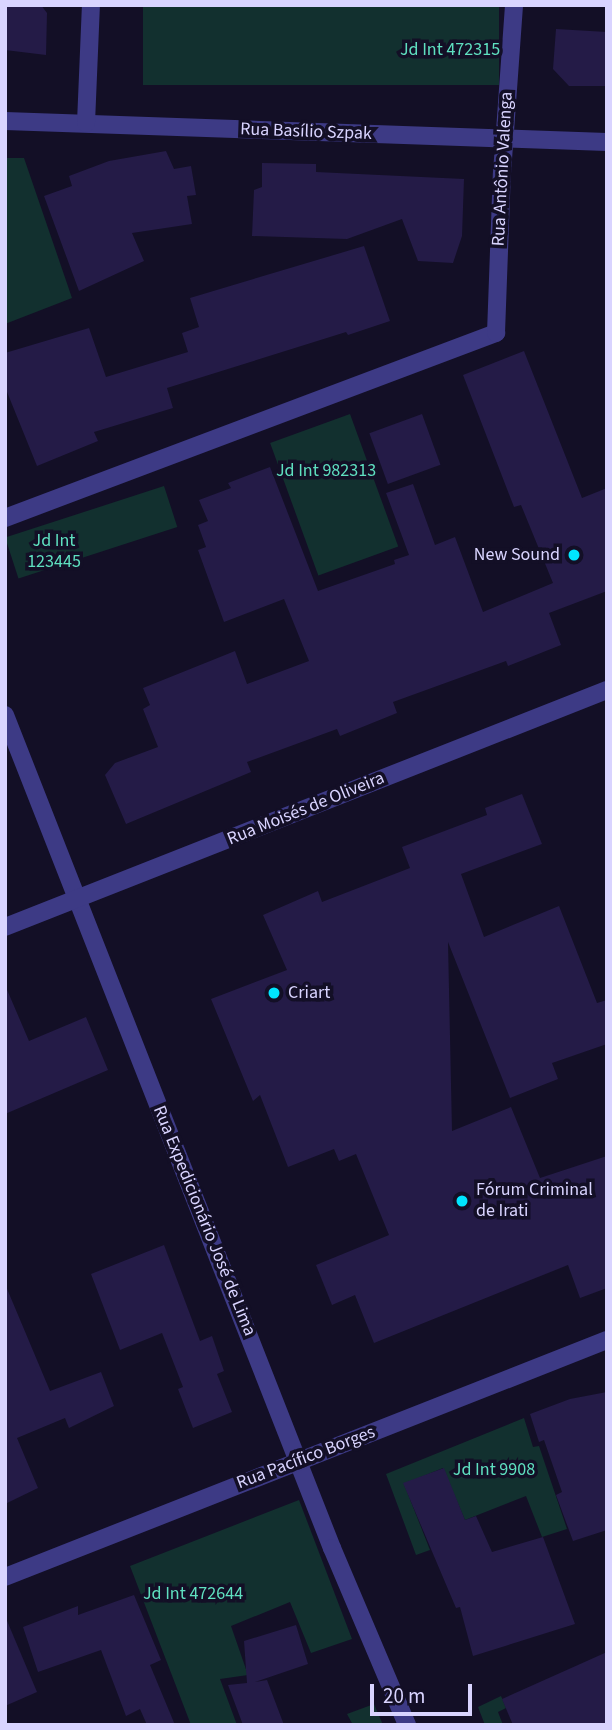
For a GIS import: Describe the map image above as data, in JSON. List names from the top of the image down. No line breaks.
{"streets":{"street":["Rua Basílio Szpak","Rua Antônio Valenga","Rua Moisés de Oliveira","Rua Expedicionário José de Lima","Rua Pacífico Borges"]},"crossings":[["Rua Basílio Szpak","Rua Antônio Valenga"],["Rua Moisés de Oliveira","Rua Expedicionário José de Lima"],["Rua Expedicionário José de Lima","Rua Pacífico Borges"]],"parks":["Jd Int 472315","Jd Int 982313","Jd Int 123445","Jd Int 9908","Jd Int 472644"],"places":["New Sound","Criart","Fórum Criminal de Irati"],"scale_bar":"20 m"}
